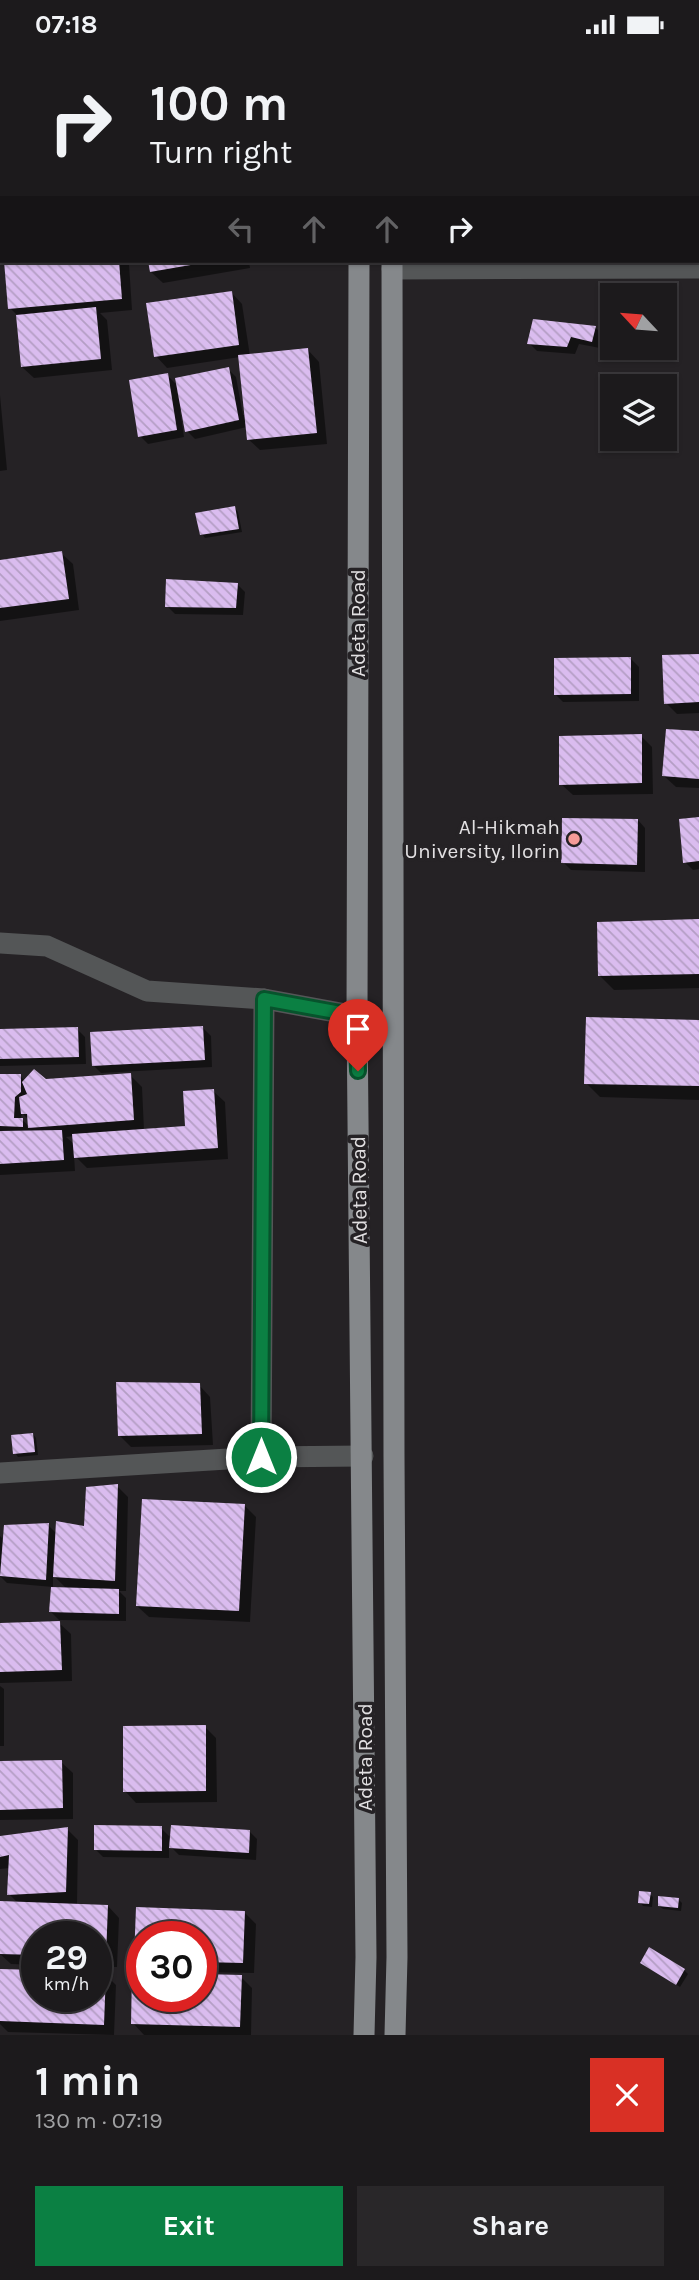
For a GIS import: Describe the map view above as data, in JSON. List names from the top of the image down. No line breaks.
{"streets":{"main road":["Adeta Road"]},"places":["Al-Hikmah University, Ilorin"],"north":"top left","page":{"status":"07:18","turn":["100 m","Turn right"],"speed":"29 km/h","limit":"30","heading":["1 min","130 m · 07:19"],"buttons":["Exit","Share"]}}
